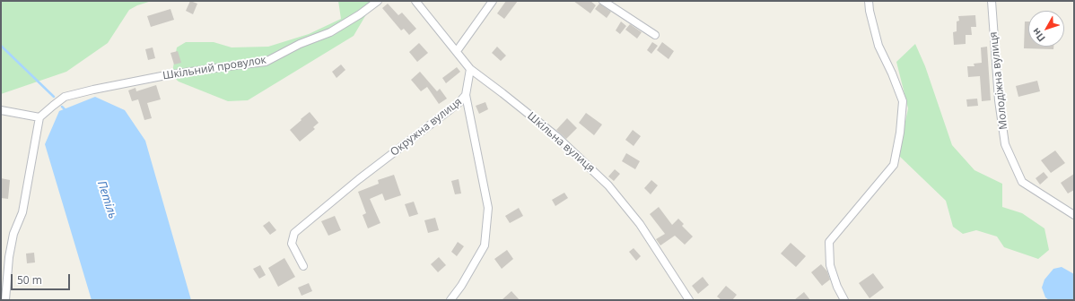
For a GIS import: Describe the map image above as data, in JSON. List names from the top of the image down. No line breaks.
{"streets":{"street":["Шкільний провулок","Молодіжна вулиця","Окружна вулиця","Шкільна вулиця"]},"water":["Петіль"],"scale_bar":"50 m","north":"bottom left"}
